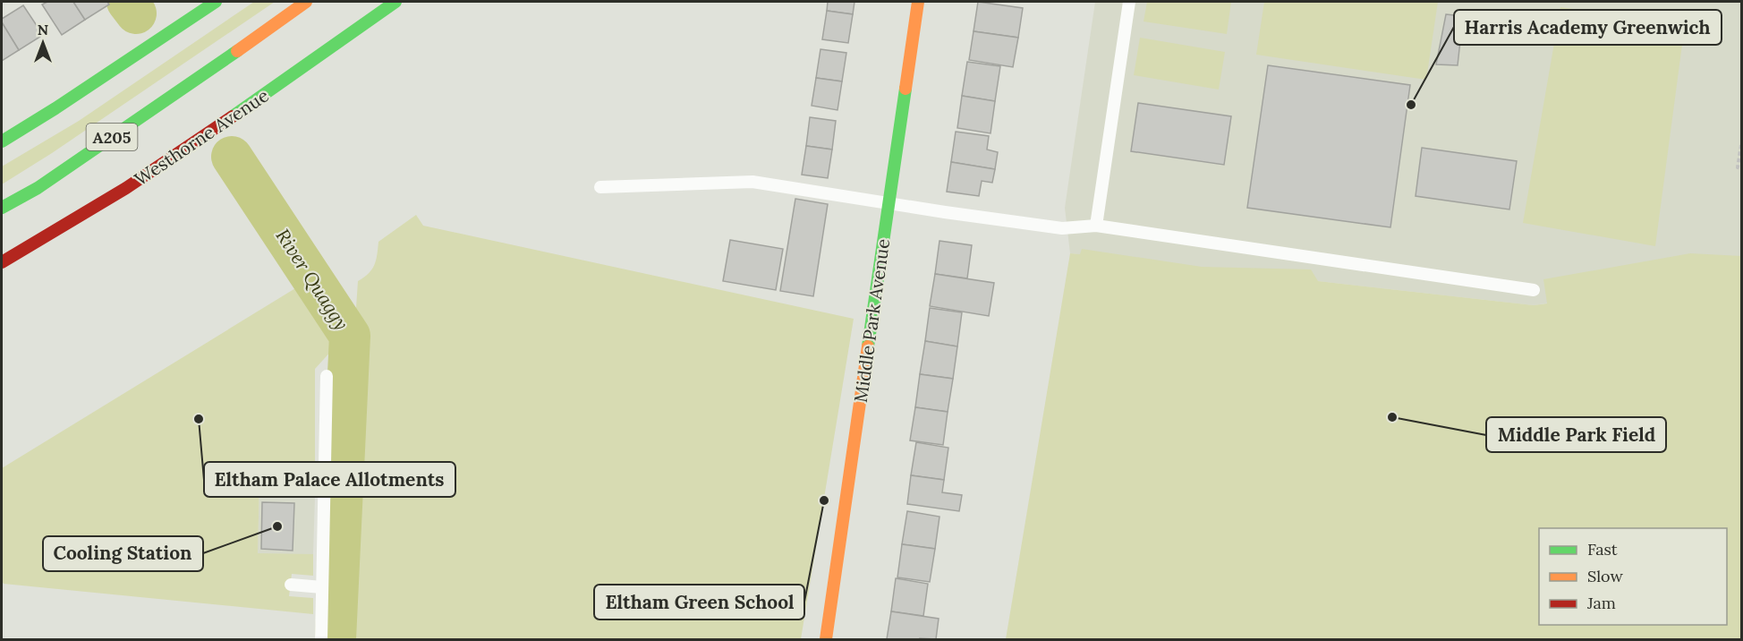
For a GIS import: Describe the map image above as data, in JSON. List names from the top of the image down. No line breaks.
{"streets":{"main road":["A205","Westhorne Avenue","Middle Park Avenue"]},"water":["River Quaggy"],"places":["Harris Academy Greenwich","Middle Park Field","Eltham Palace Allotments","Eltham Green School","Cooling Station"],"legend":["Fast","Slow","Jam"],"north":"top"}
